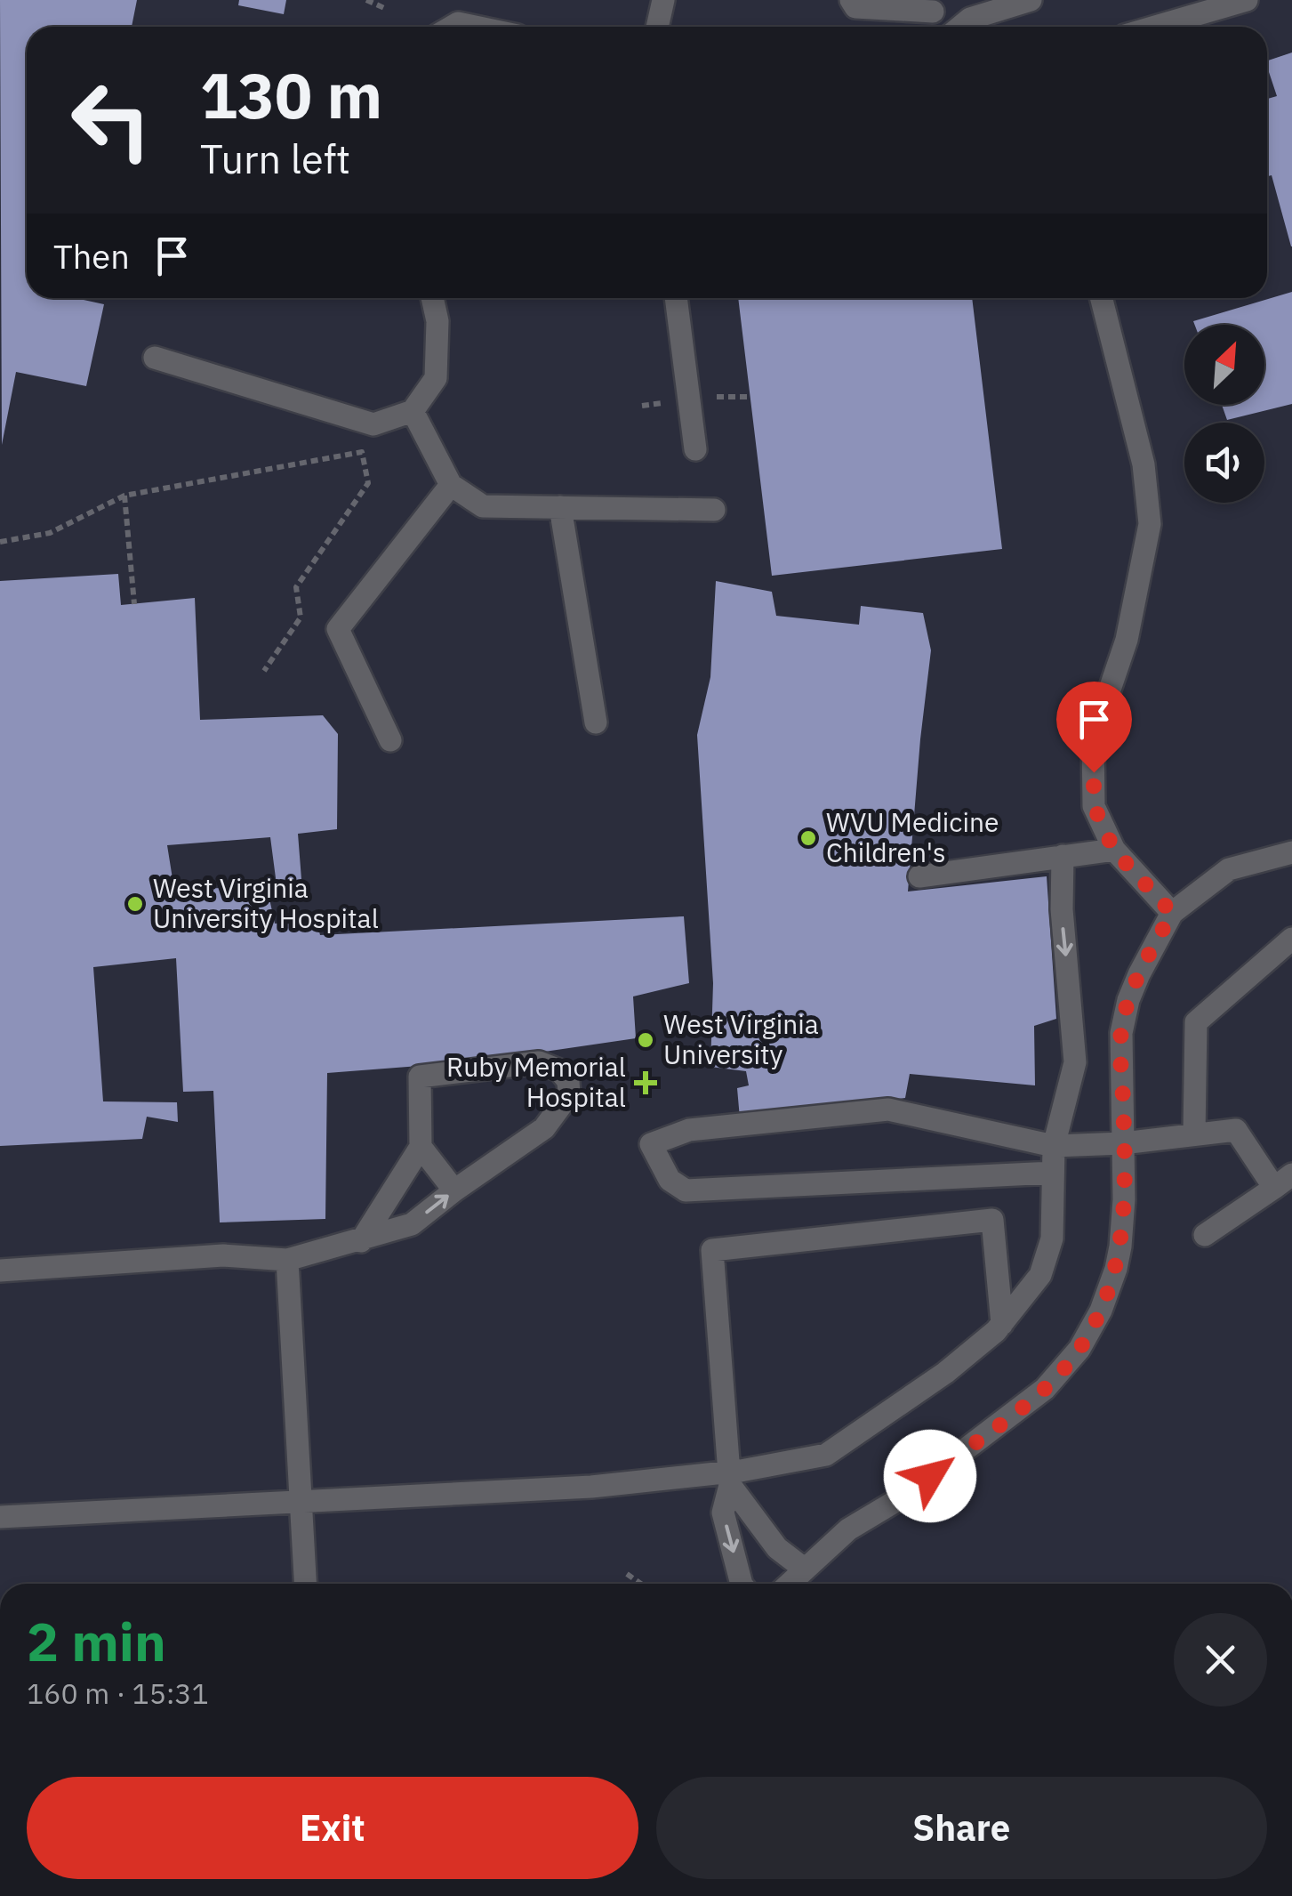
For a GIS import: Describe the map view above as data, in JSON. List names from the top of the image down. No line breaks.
{"places":{"other":["WVU Medicine Children's","West Virginia University Hospital","West Virginia University"],"health":["Ruby Memorial Hospital"]},"north":"top right","page":{"turn":["130 m","Turn left"],"then":"Then","heading":["2 min","160 m · 15:31"],"buttons":["Exit","Share"]}}
